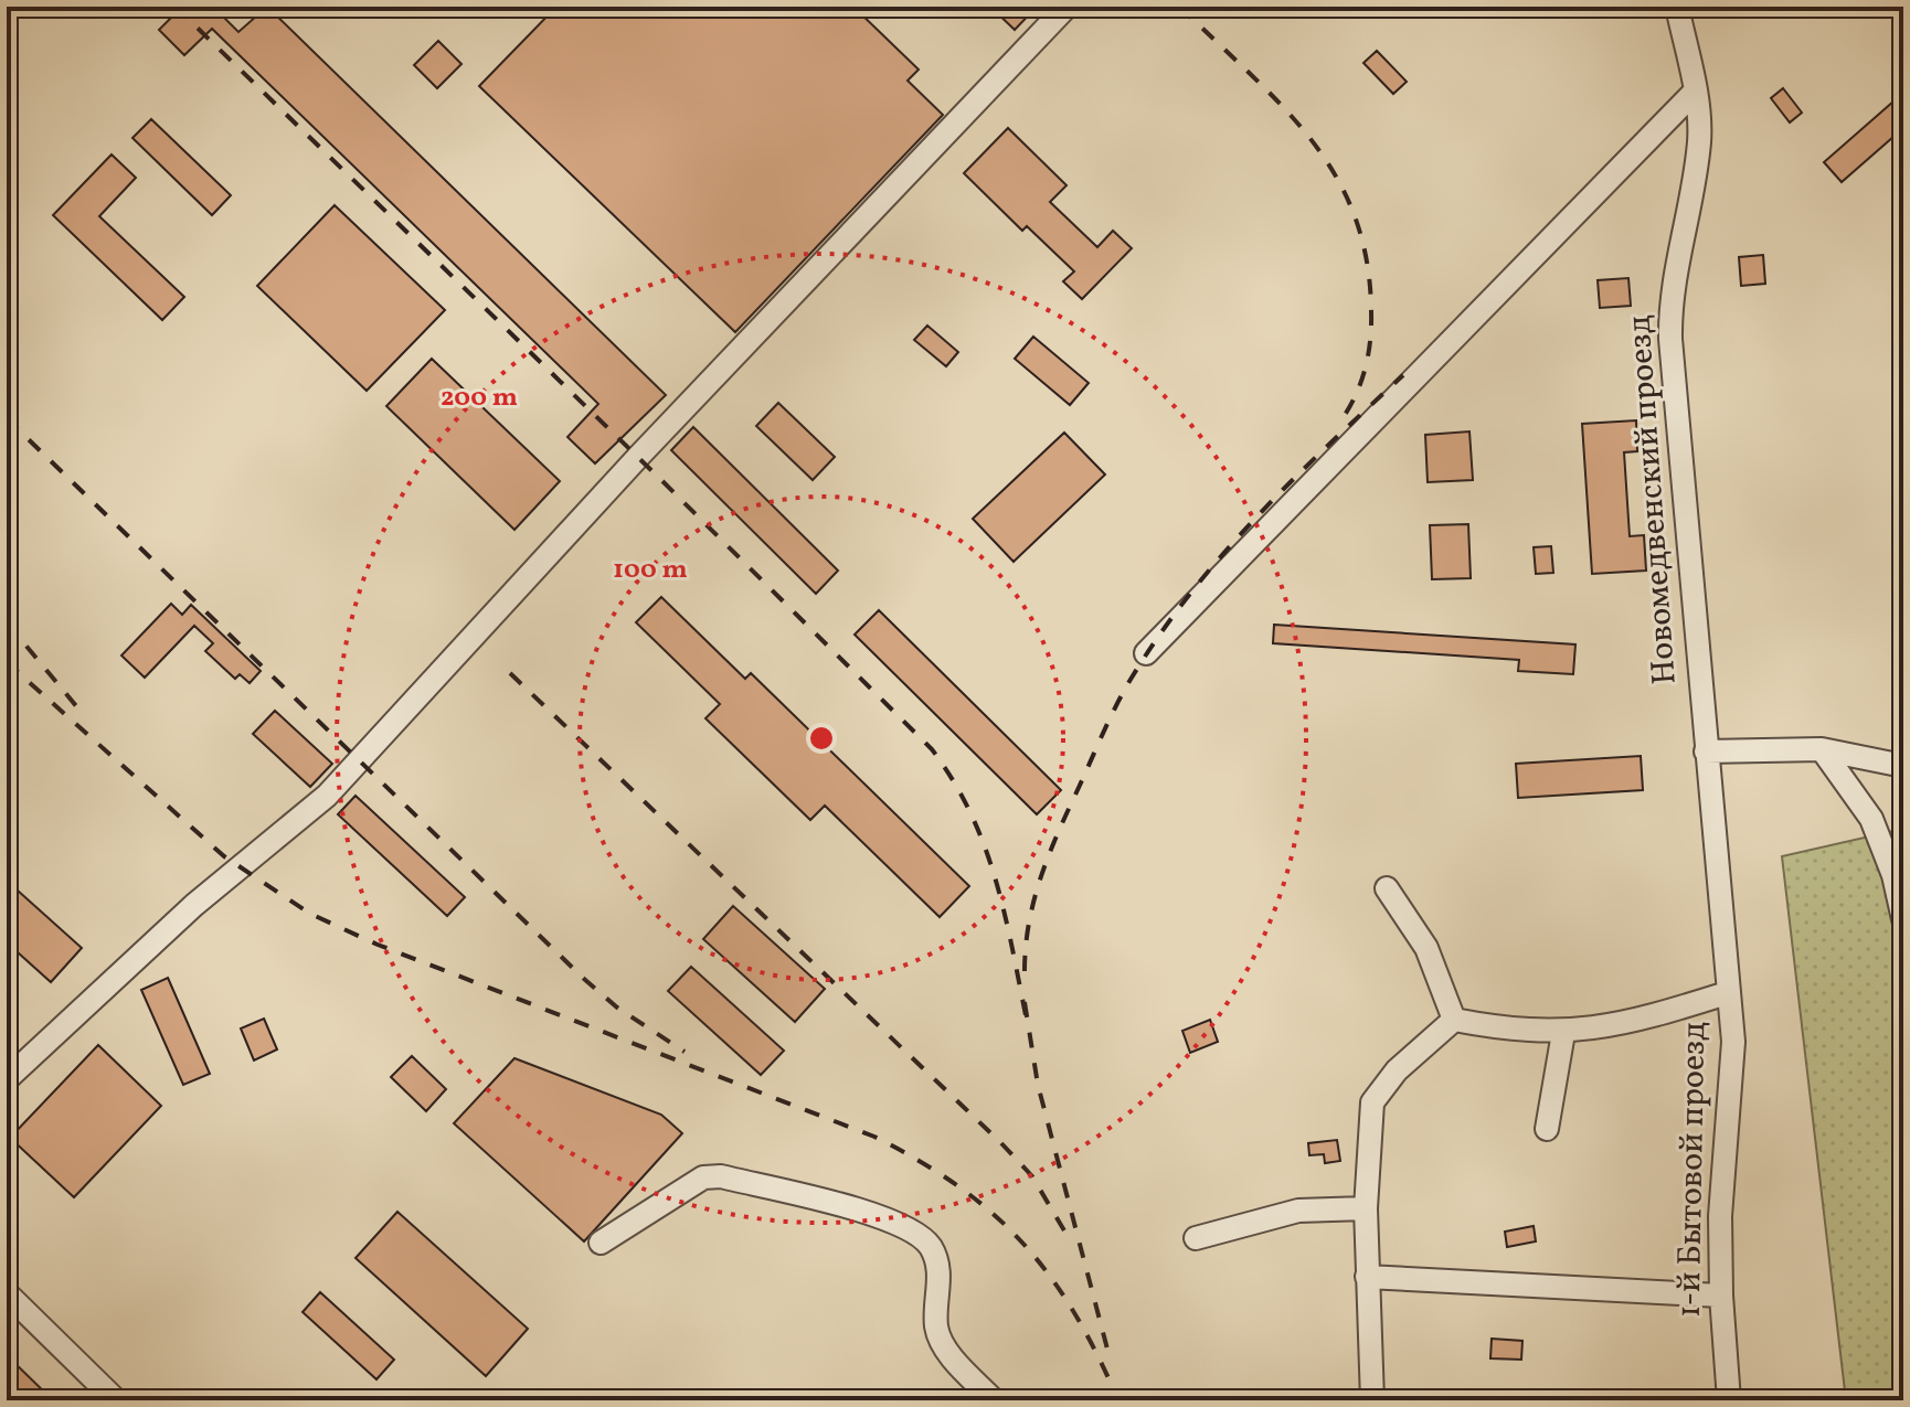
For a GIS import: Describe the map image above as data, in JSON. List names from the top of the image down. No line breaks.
{"streets":{"street":["Новомедвенский проезд","1-й Бытовой проезд"]},"crossings":[["Новомедвенский проезд","1-й Бытовой проезд"]],"rings":["200 m","100 m"]}
